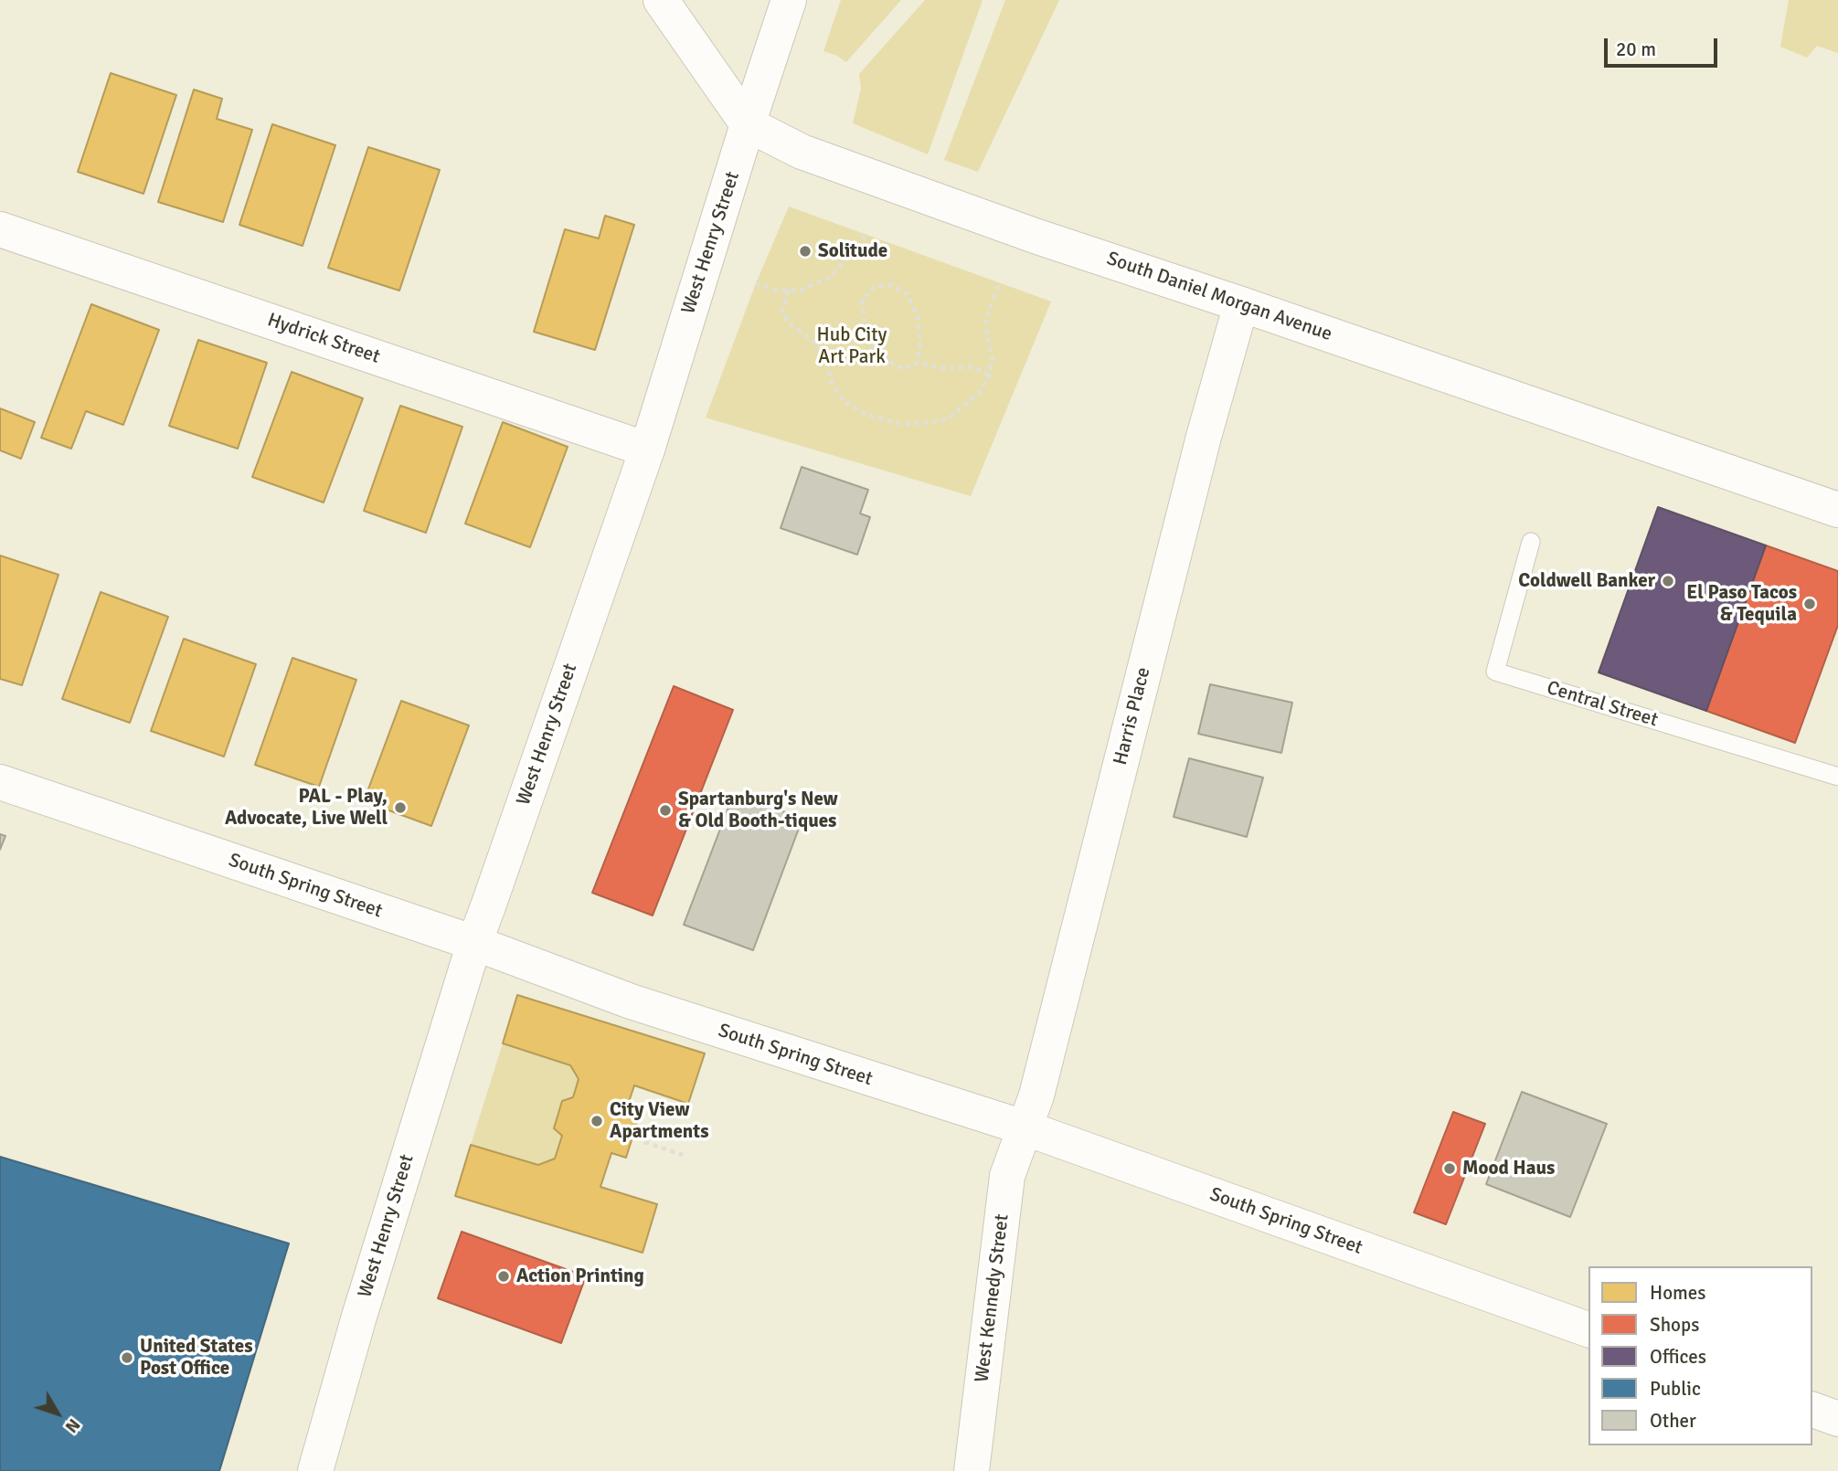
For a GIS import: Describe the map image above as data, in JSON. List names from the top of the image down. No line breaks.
{"streets":{"street":["West Henry Street","South Daniel Morgan Avenue","Hydrick Street","Harris Place","South Spring Street","West Kennedy Street"],"lane":["Central Street"]},"crossings":[["West Henry Street","South Daniel Morgan Avenue"],["West Henry Street","Hydrick Street"],["West Henry Street","South Spring Street"],["South Daniel Morgan Avenue","Harris Place"],["Harris Place","South Spring Street"],["Harris Place","West Kennedy Street"],["South Spring Street","West Kennedy Street"]],"parks":["Hub City Art Park"],"places":["Solitude","Coldwell Banker","El Paso Tacos & Tequila","PAL - Play, Advocate, Live Well","Spartanburg's New & Old Booth-tiques","City View Apartments","Mood Haus","Action Printing","United States Post Office"],"legend":["Homes","Shops","Offices","Public","Other"],"scale_bar":"20 m","north":"bottom right"}
